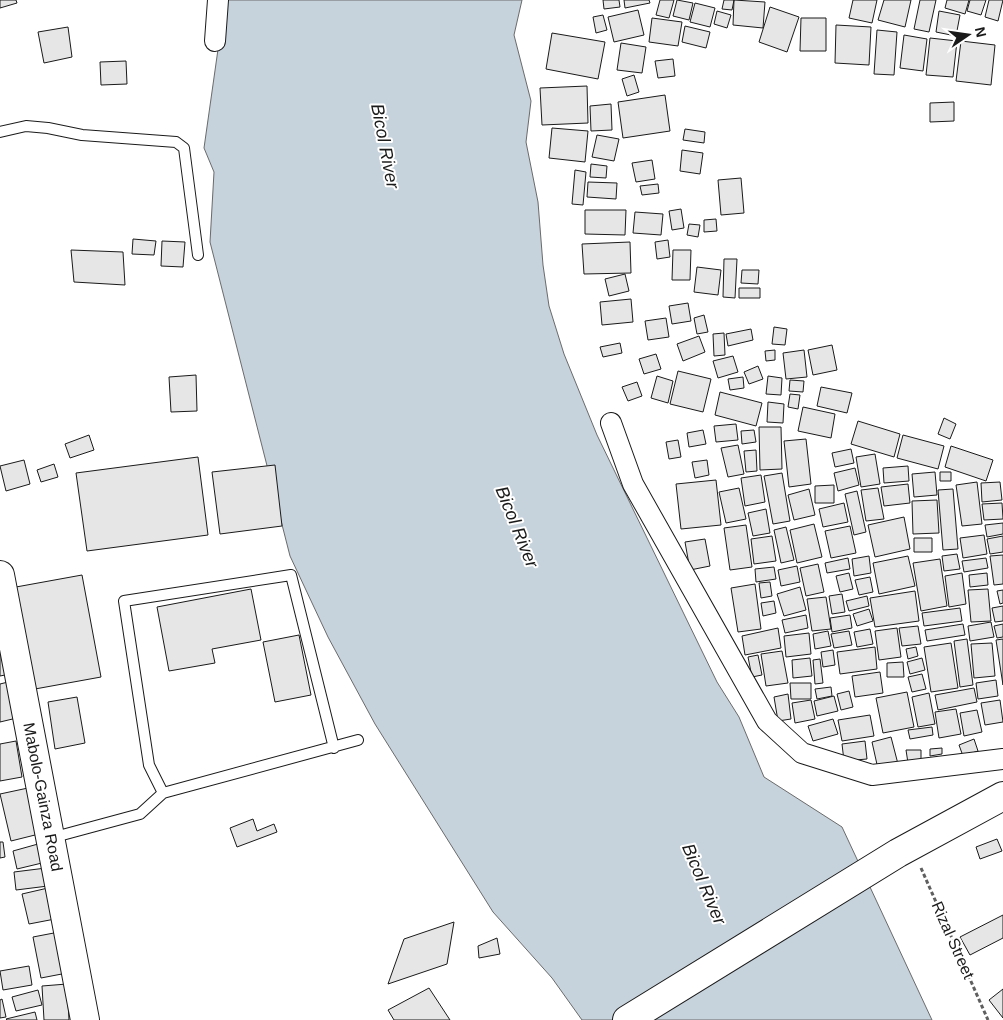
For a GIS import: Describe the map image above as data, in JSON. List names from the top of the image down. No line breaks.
{"streets":{"main road":["Mabolo-Gainza Road"],"path":["Rizal Street"]},"water":["Bicol River"],"north":"right"}
